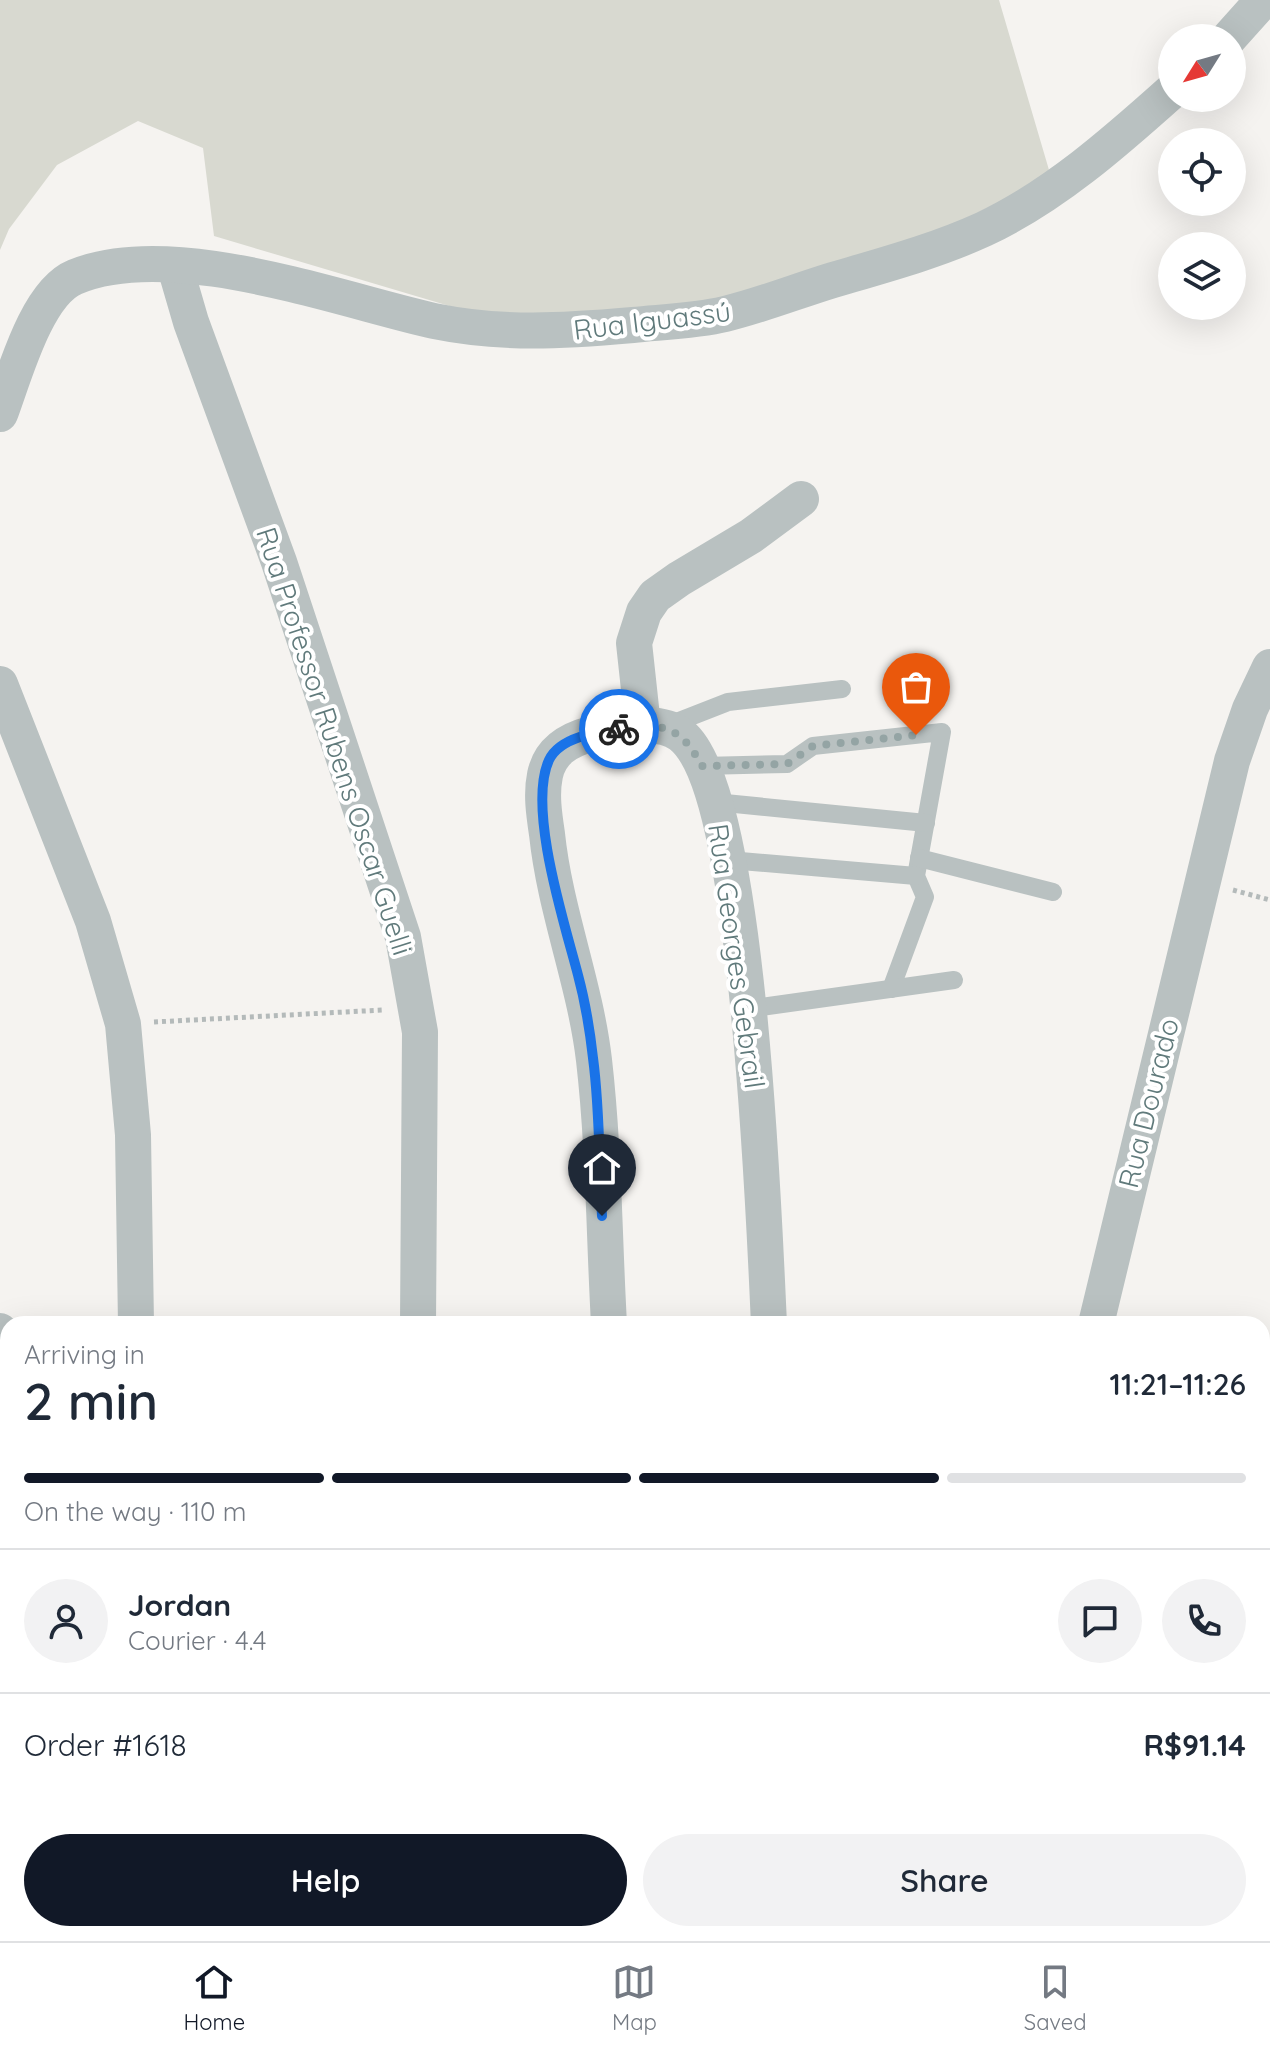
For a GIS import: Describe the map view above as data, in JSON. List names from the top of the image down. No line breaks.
{"streets":{"street":["Rua Iguassú","Rua Professor Rubens Oscar Guelli","Rua Georges Gebrail","Rua Dourado"]},"crossings":[["Rua Iguassú","Rua Professor Rubens Oscar Guelli"]],"north":"bottom left","page":{"heading":["2 min","Arriving in","11:21–11:26"],"panel":["Jordan","Courier · 4.4","Order #1618","R$91.14"],"bar":"On the way · 110 m","buttons":["Help","Share"],"tabs":["Home","Map","Saved"]}}
